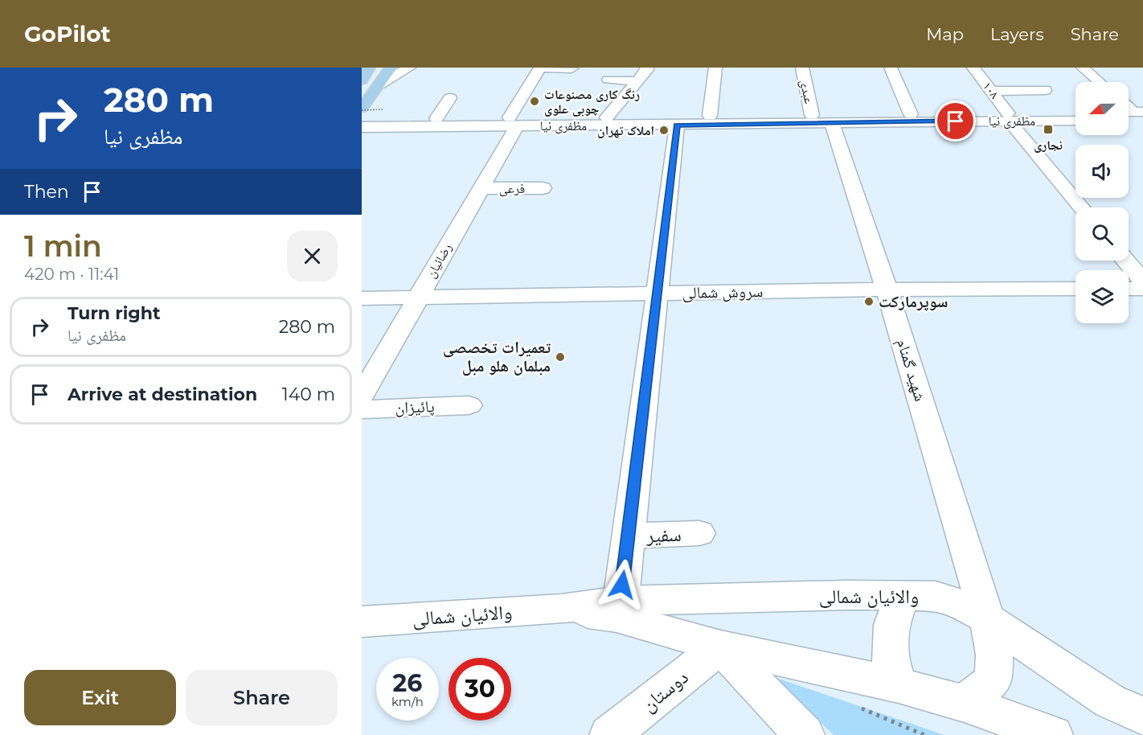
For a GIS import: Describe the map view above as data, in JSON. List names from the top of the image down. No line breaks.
{"streets":{"street":["۱۰۸","عبدی","مظفری نیا","فرعی","رضائیان","سروش شمالی","شهید گمنام","پائیزان","سفیر","والائیان شمالی","دوستان"]},"crossings":[["۱۰۸","مظفری نیا"],["عبدی","مظفری نیا"],["عبدی","شهید گمنام"],["مظفری نیا","رضائیان"],["مظفری نیا","شهید گمنام"],["فرعی","رضائیان"],["رضائیان","سروش شمالی"],["سروش شمالی","شهید گمنام"],["شهید گمنام","والائیان شمالی"],["والائیان شمالی","دوستان"]],"places":{"other":["رنگ کاری مصنوعات چوبی علوی","املاک تهران","سوپرمارکت","تعمیرات تخصصی مبلمان هلو مبل"],"transit":["نجاری"]},"north":"left","page":{"header":"GoPilot","nav":["Map","Layers","Share"],"turn":["280 m","مظفری نیا"],"then":"Then","heading":["1 min","420 m · 11:41"],"list":[{"name":"Turn right","note":"مظفری نیا","value":"280 m"},{"name":"Arrive at destination","value":"140 m"}],"speed":"26 km/h","limit":"30","buttons":["Exit","Share"]}}
